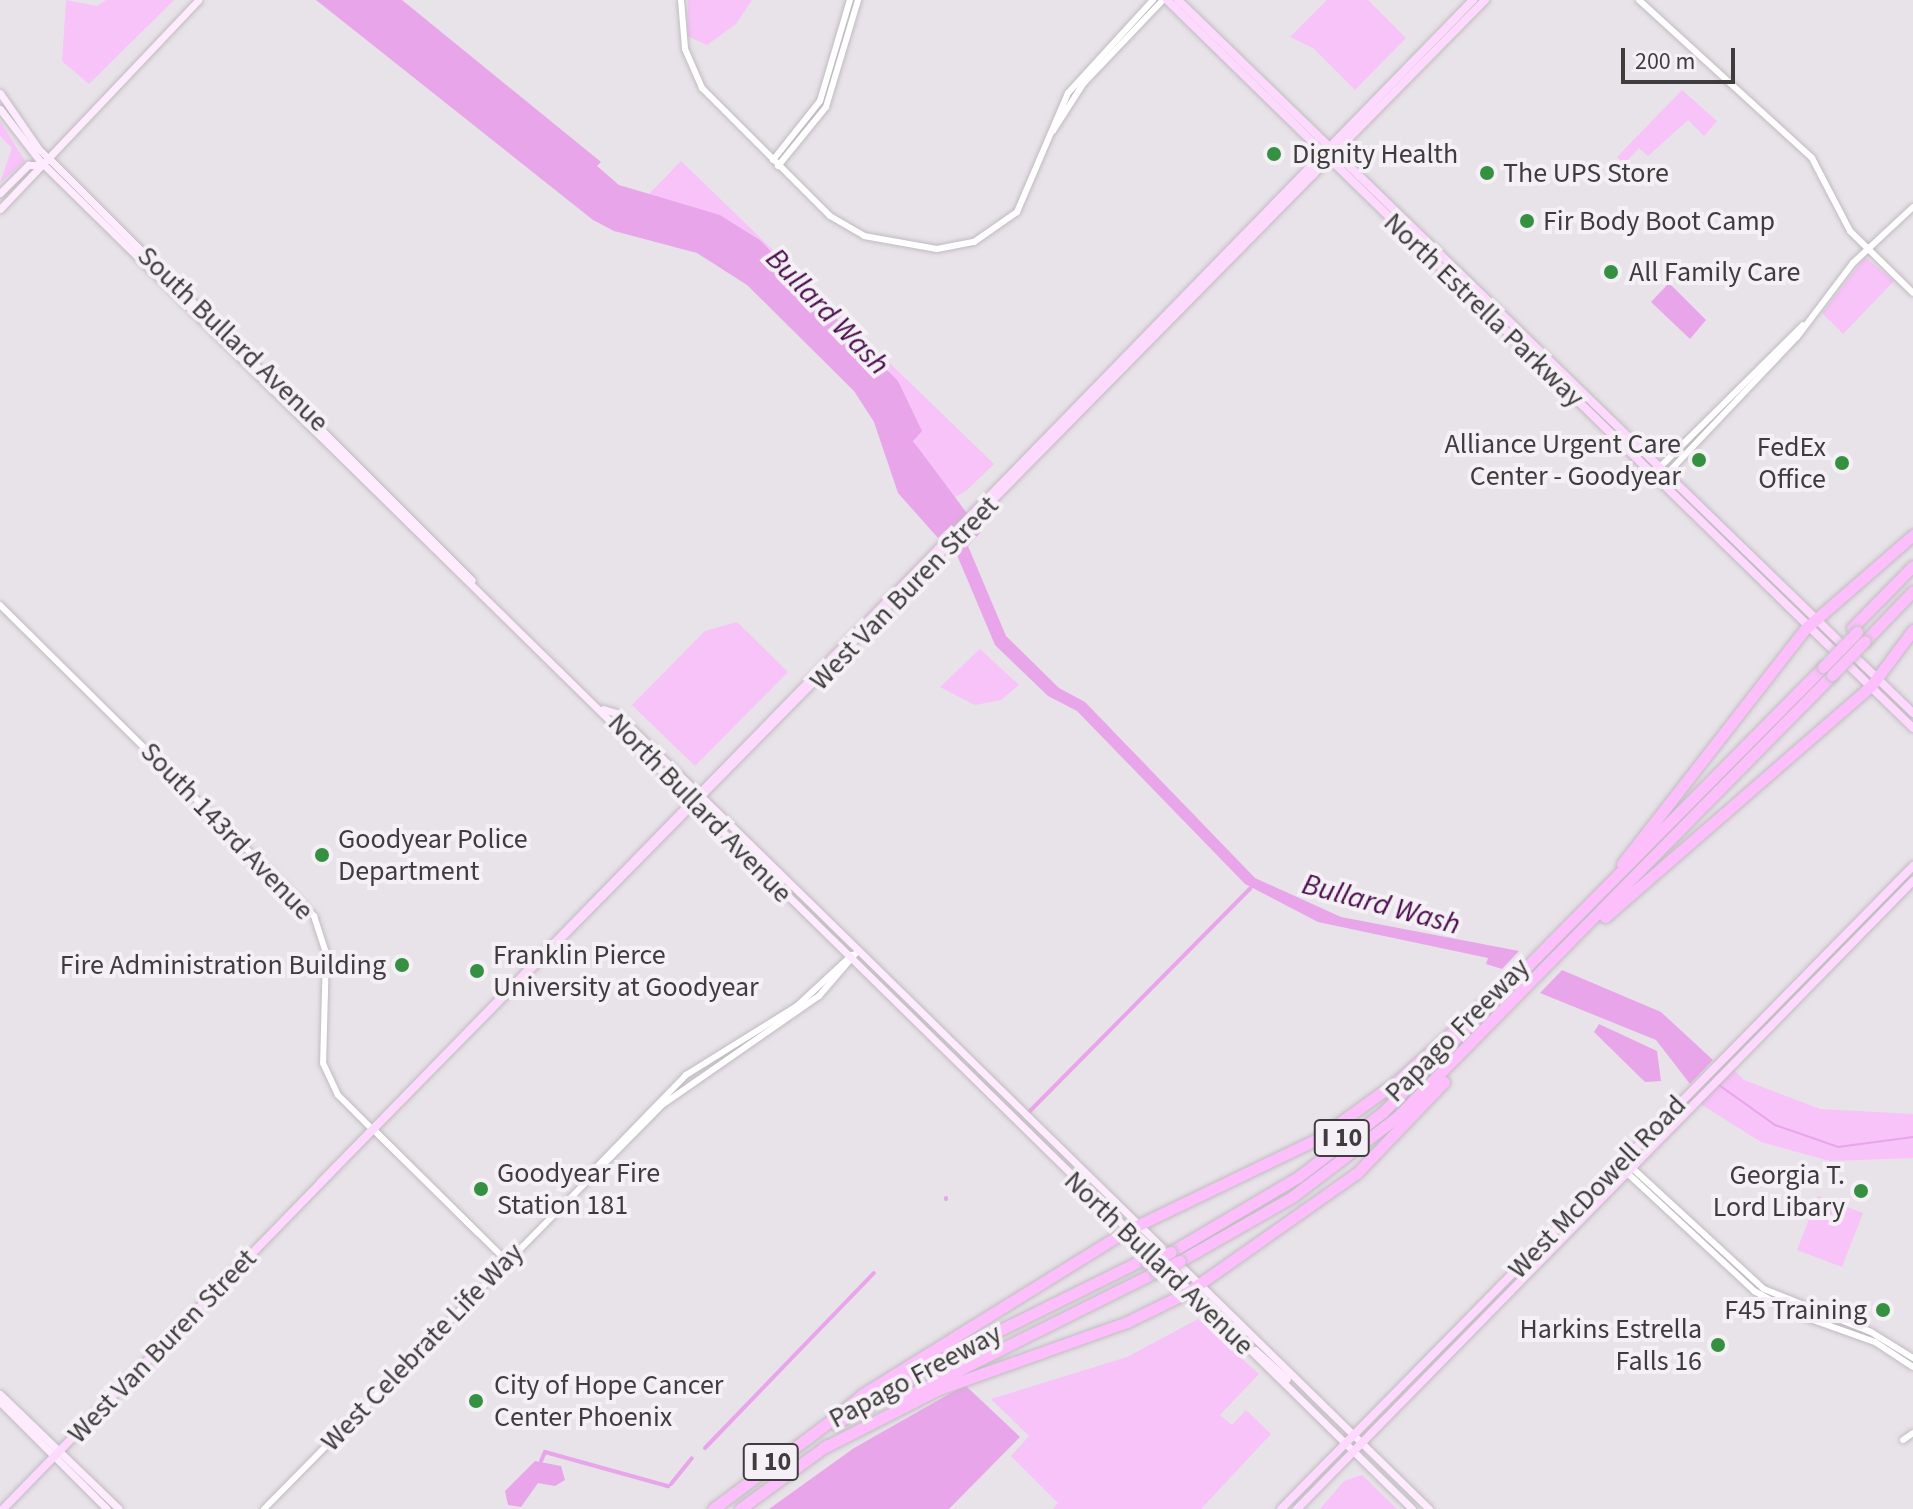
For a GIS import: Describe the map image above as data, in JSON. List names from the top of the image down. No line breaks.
{"streets":{"highway":["Papago Freeway","I 10"],"main road":["North Estrella Parkway","South Bullard Avenue","West Van Buren Street","North Bullard Avenue","West McDowell Road"],"street":["South 143rd Avenue","West Celebrate Life Way"]},"crossings":[["North Estrella Parkway","West Van Buren Street"],["South Bullard Avenue","North Bullard Avenue"],["West Van Buren Street","North Bullard Avenue"],["West Van Buren Street","South 143rd Avenue"],["North Bullard Avenue","West McDowell Road"],["North Bullard Avenue","West Celebrate Life Way"],["South 143rd Avenue","West Celebrate Life Way"]],"water":["Bullard Wash"],"places":["Dignity Health","The UPS Store","Fir Body Boot Camp","All Family Care","Alliance Urgent Care Center - Goodyear","FedEx Office","Goodyear Police Department","Fire Administration Building","Franklin Pierce University at Goodyear","Goodyear Fire Station 181","Georgia T. Lord Libary","F45 Training","Harkins Estrella Falls 16","City of Hope Cancer Center Phoenix"],"scale_bar":"200 m"}
